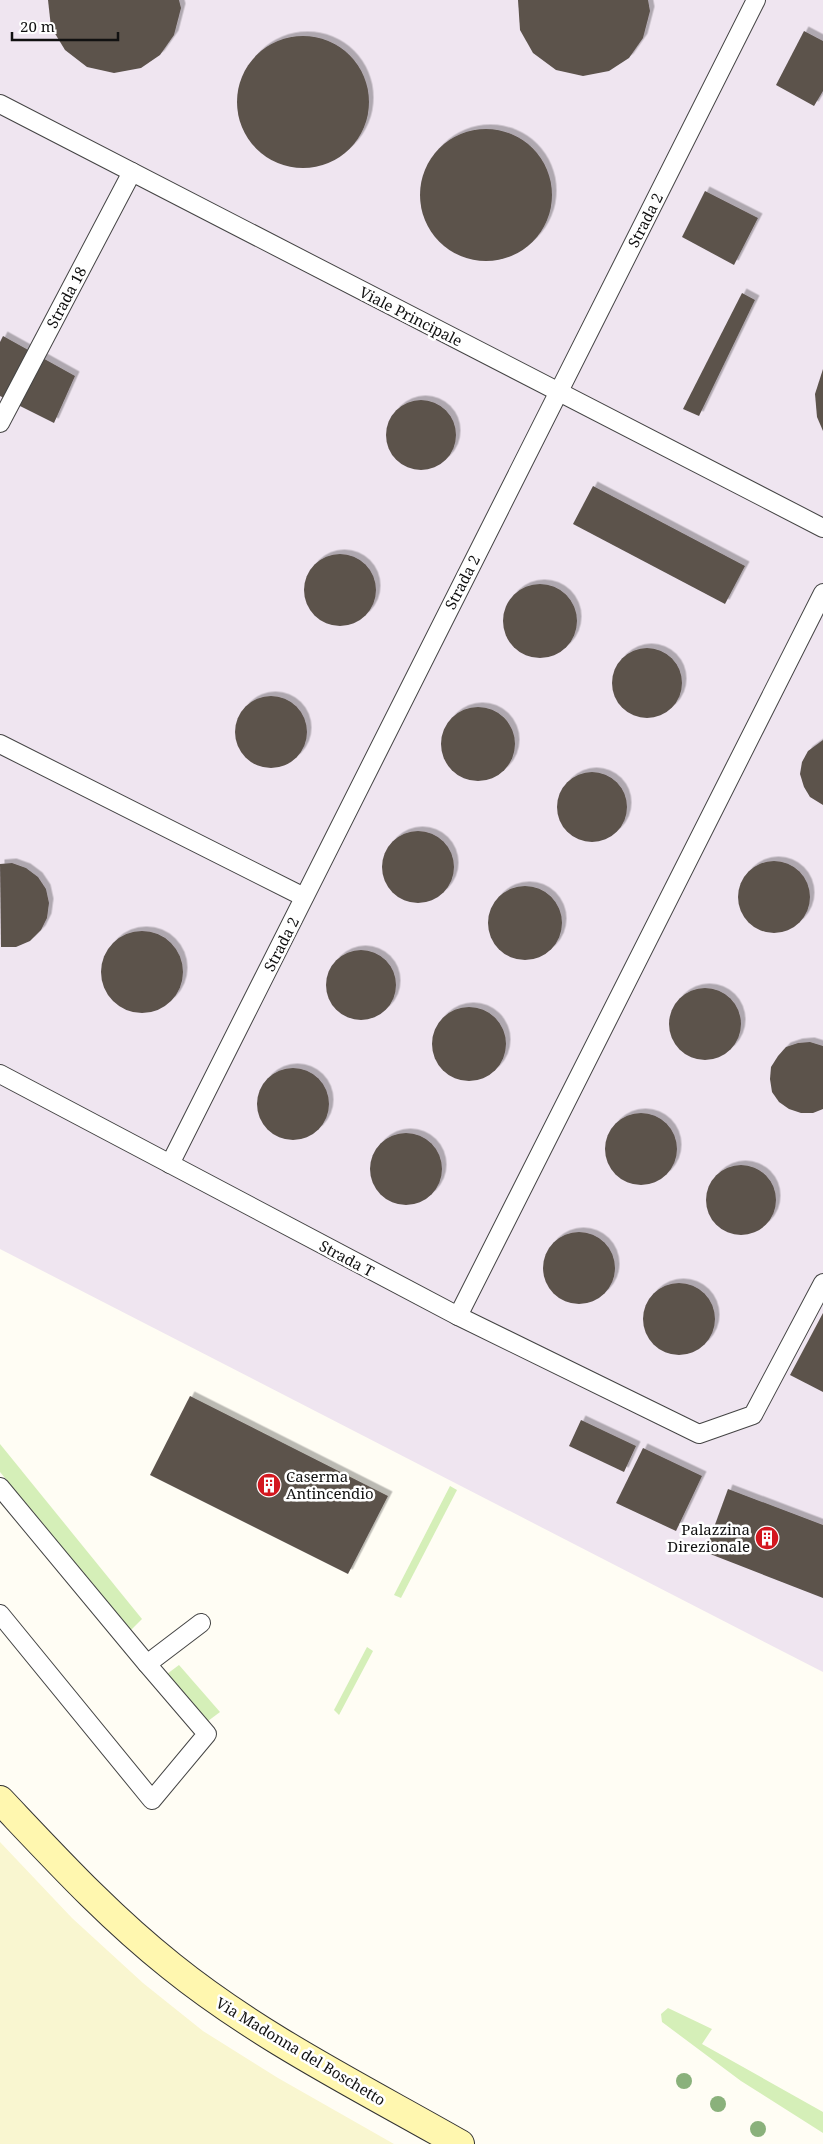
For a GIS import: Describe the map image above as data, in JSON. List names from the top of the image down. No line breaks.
{"streets":{"main road":["Via Madonna del Boschetto"],"lane":["Strada 2","Strada 18","Viale Principale","Strada T"]},"crossings":[["Strada 2","Viale Principale"],["Strada 2","Strada T"],["Strada 18","Viale Principale"]],"places":{"building":["Caserma Antincendio","Palazzina Direzionale"]},"scale_bar":"20 m"}
